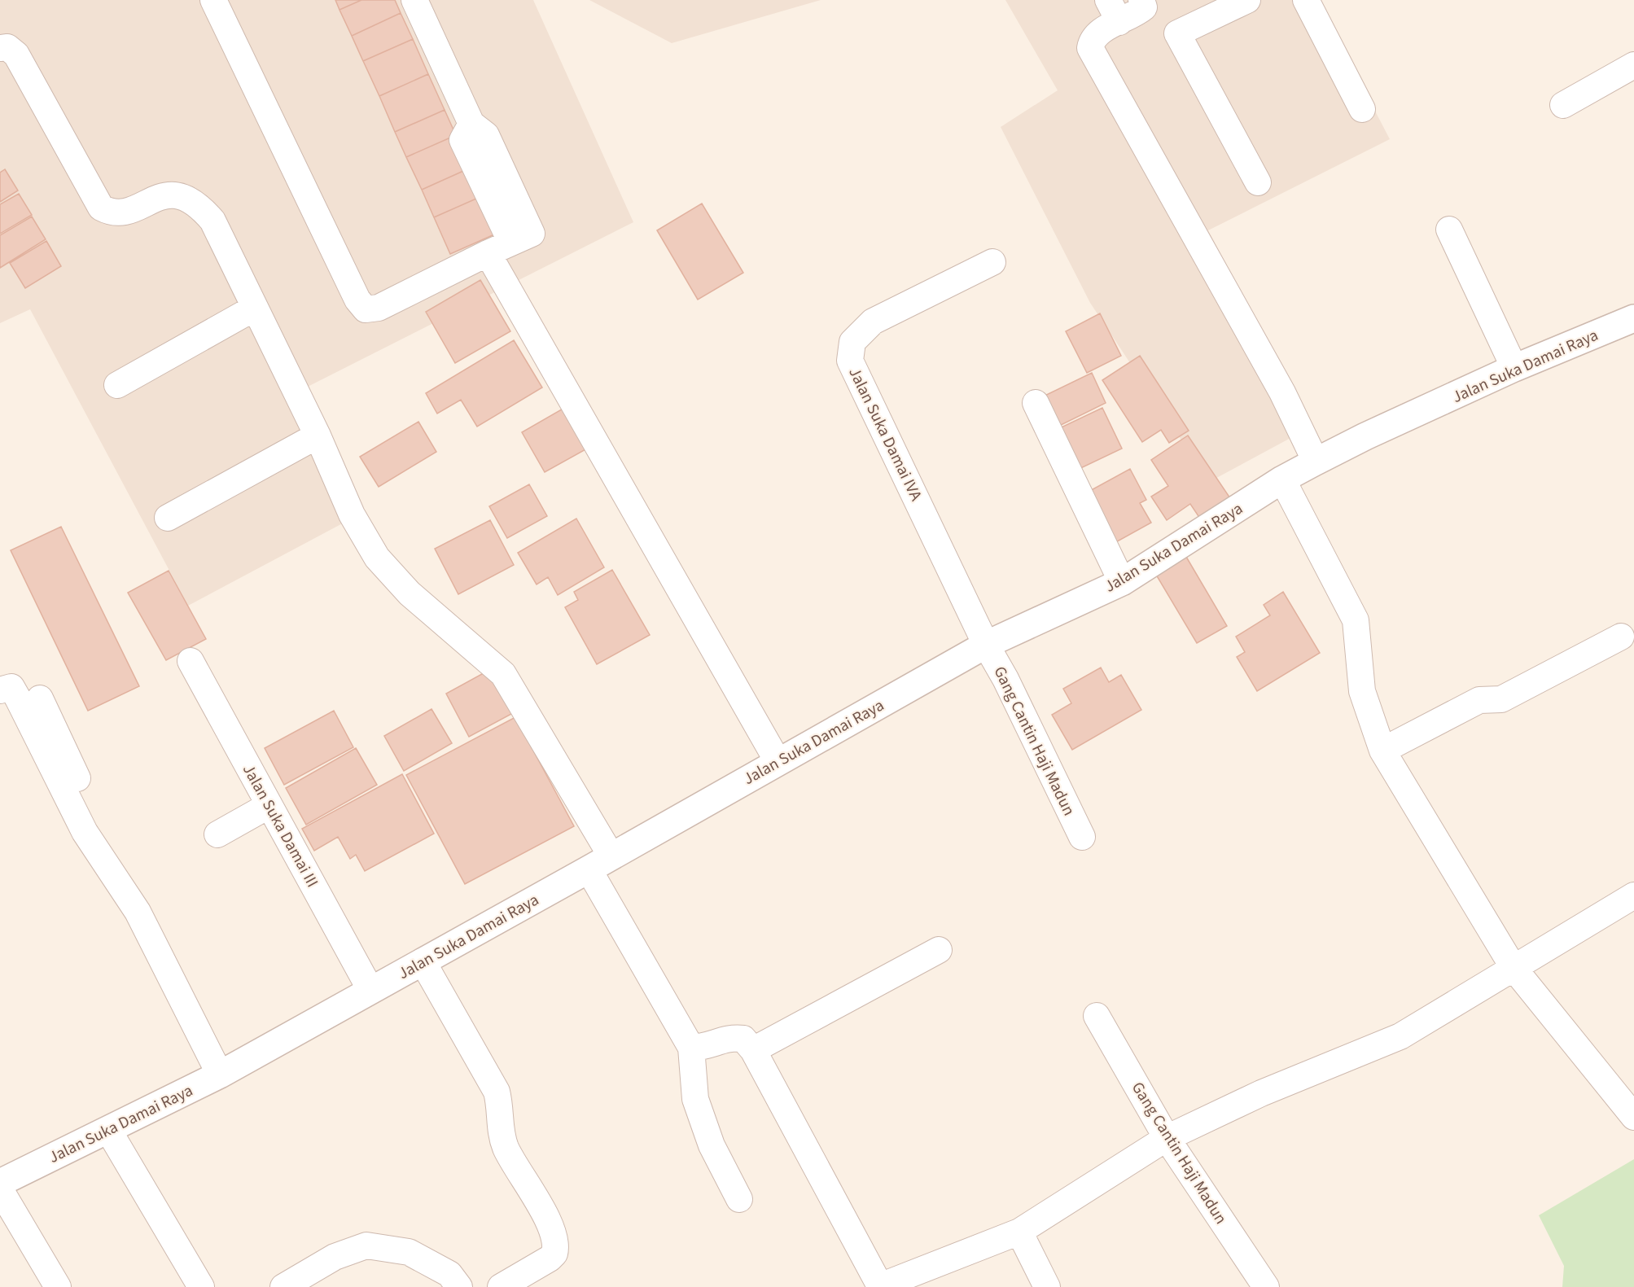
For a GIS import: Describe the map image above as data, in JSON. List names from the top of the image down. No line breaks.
{"streets":{"street":["Jalan Suka Damai Raya","Jalan Suka Damai IVA","Gang Cantin Haji Madun","Jalan Suka Damai III"]},"crossings":[["Jalan Suka Damai Raya","Jalan Suka Damai IVA"],["Jalan Suka Damai Raya","Gang Cantin Haji Madun"],["Jalan Suka Damai Raya","Jalan Suka Damai III"],["Jalan Suka Damai IVA","Gang Cantin Haji Madun"]]}
